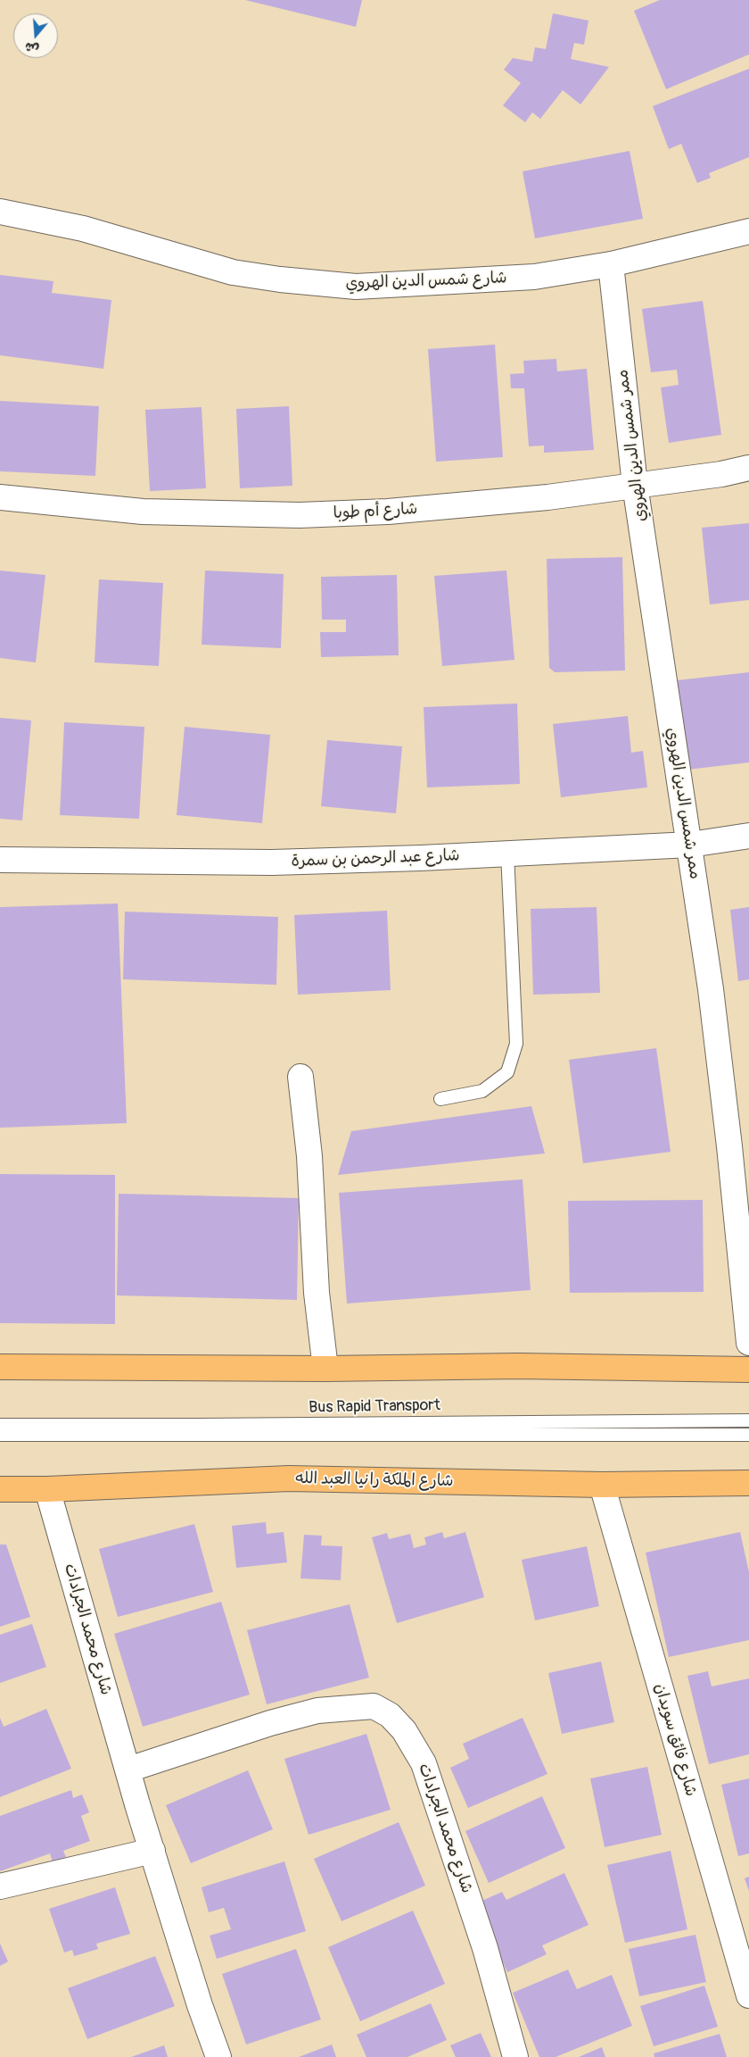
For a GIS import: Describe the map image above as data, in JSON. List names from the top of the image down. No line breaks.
{"streets":{"main road":["شارع الملكة رانيا العبد الله"],"street":["شارع شمس الدين الهروي","ممر شمس الدين الهروي","شارع أم طوبا","شارع عبد الرحمن بن سمرة","شارع محمد الجرادات","شارع فائق سويدان"],"lane":["Bus Rapid Transport"]},"crossings":[["شارع شمس الدين الهروي","ممر شمس الدين الهروي"],["ممر شمس الدين الهروي","شارع أم طوبا"],["ممر شمس الدين الهروي","شارع عبد الرحمن بن سمرة"],["شارع الملكة رانيا العبد الله","شارع محمد الجرادات"],["شارع الملكة رانيا العبد الله","شارع فائق سويدان"]],"north":"bottom"}
